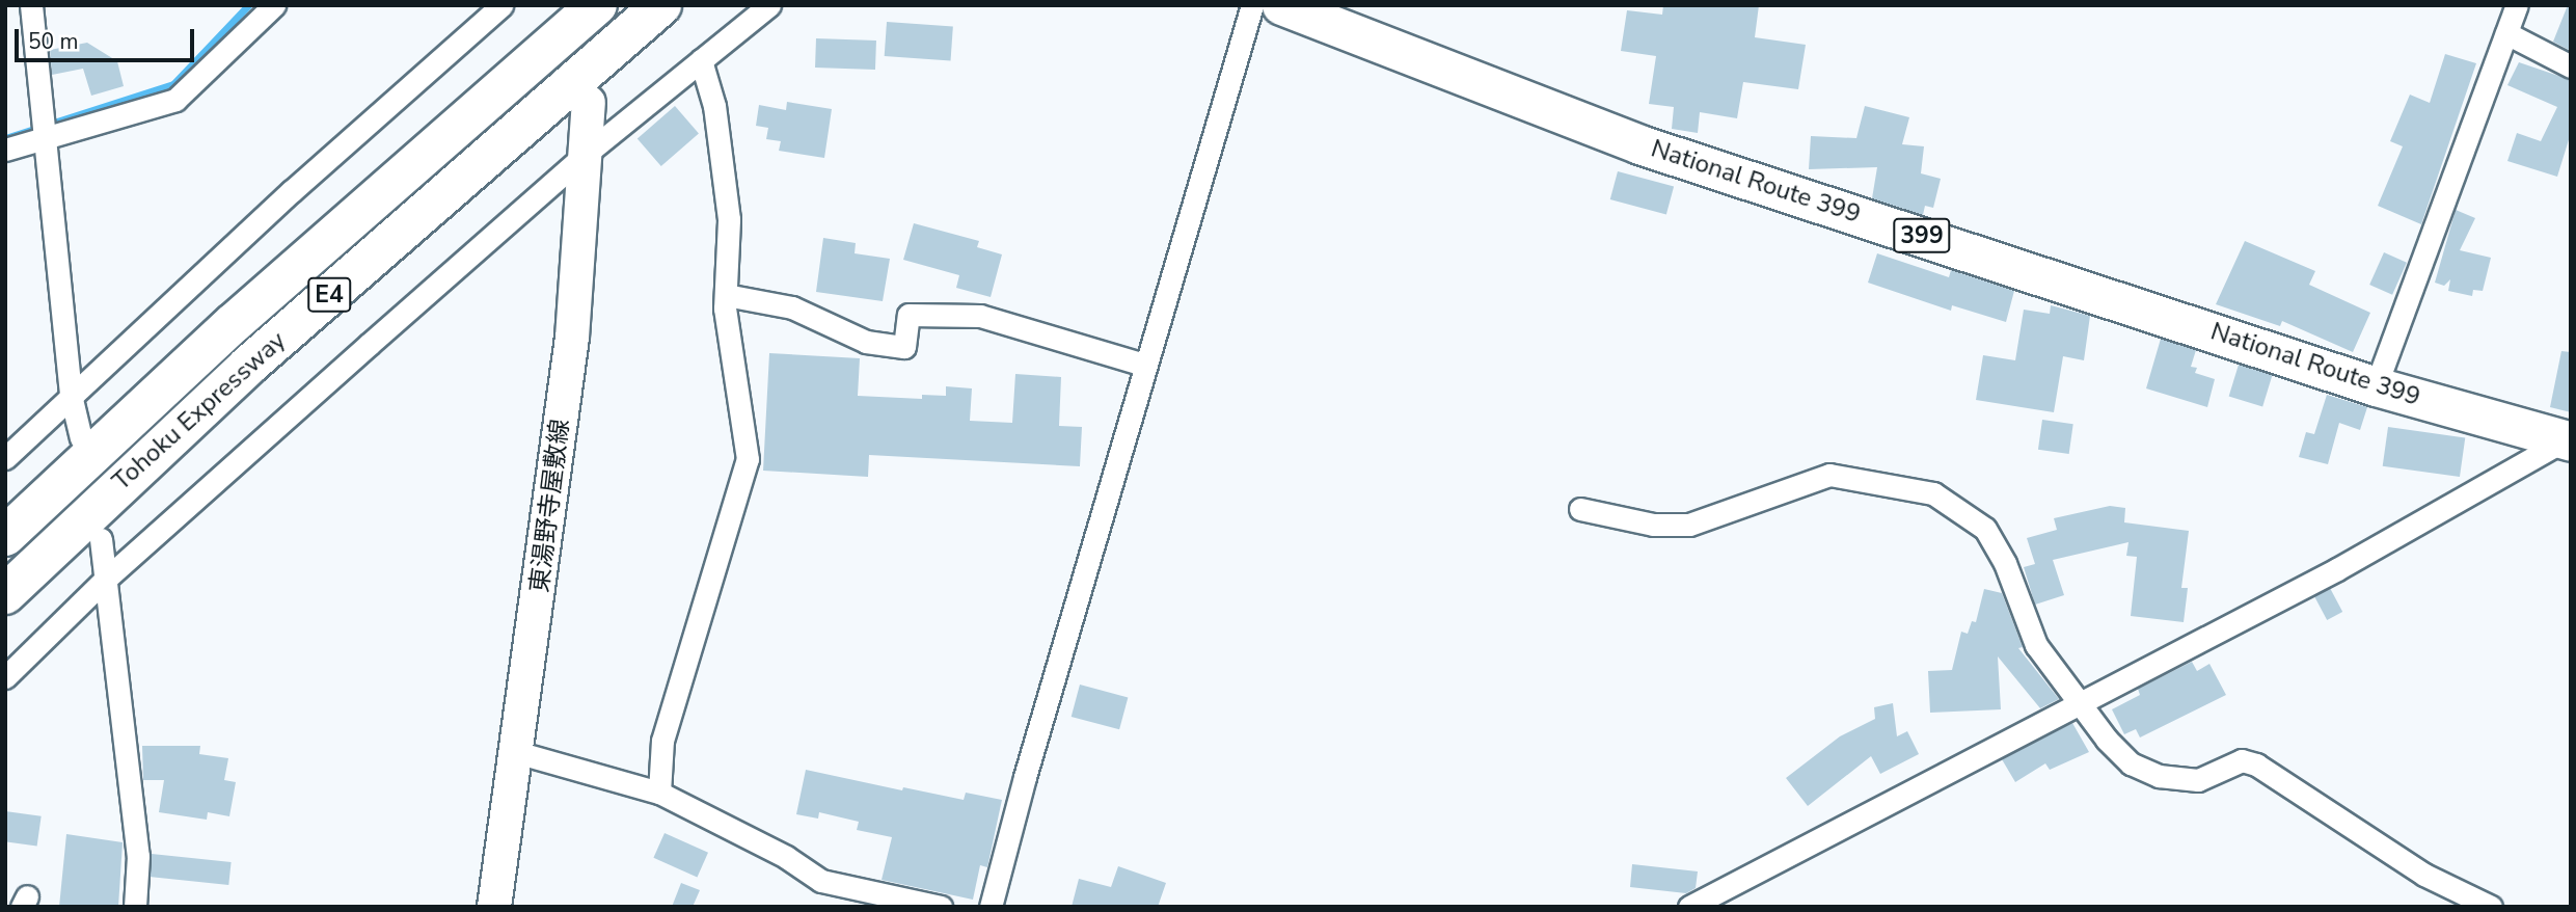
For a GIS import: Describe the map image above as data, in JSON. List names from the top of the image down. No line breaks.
{"streets":{"highway":["National Route 399","399","E4","Tohoku Expressway"],"main road":["東湯野寺屋敷線"]},"scale_bar":"50 m"}
